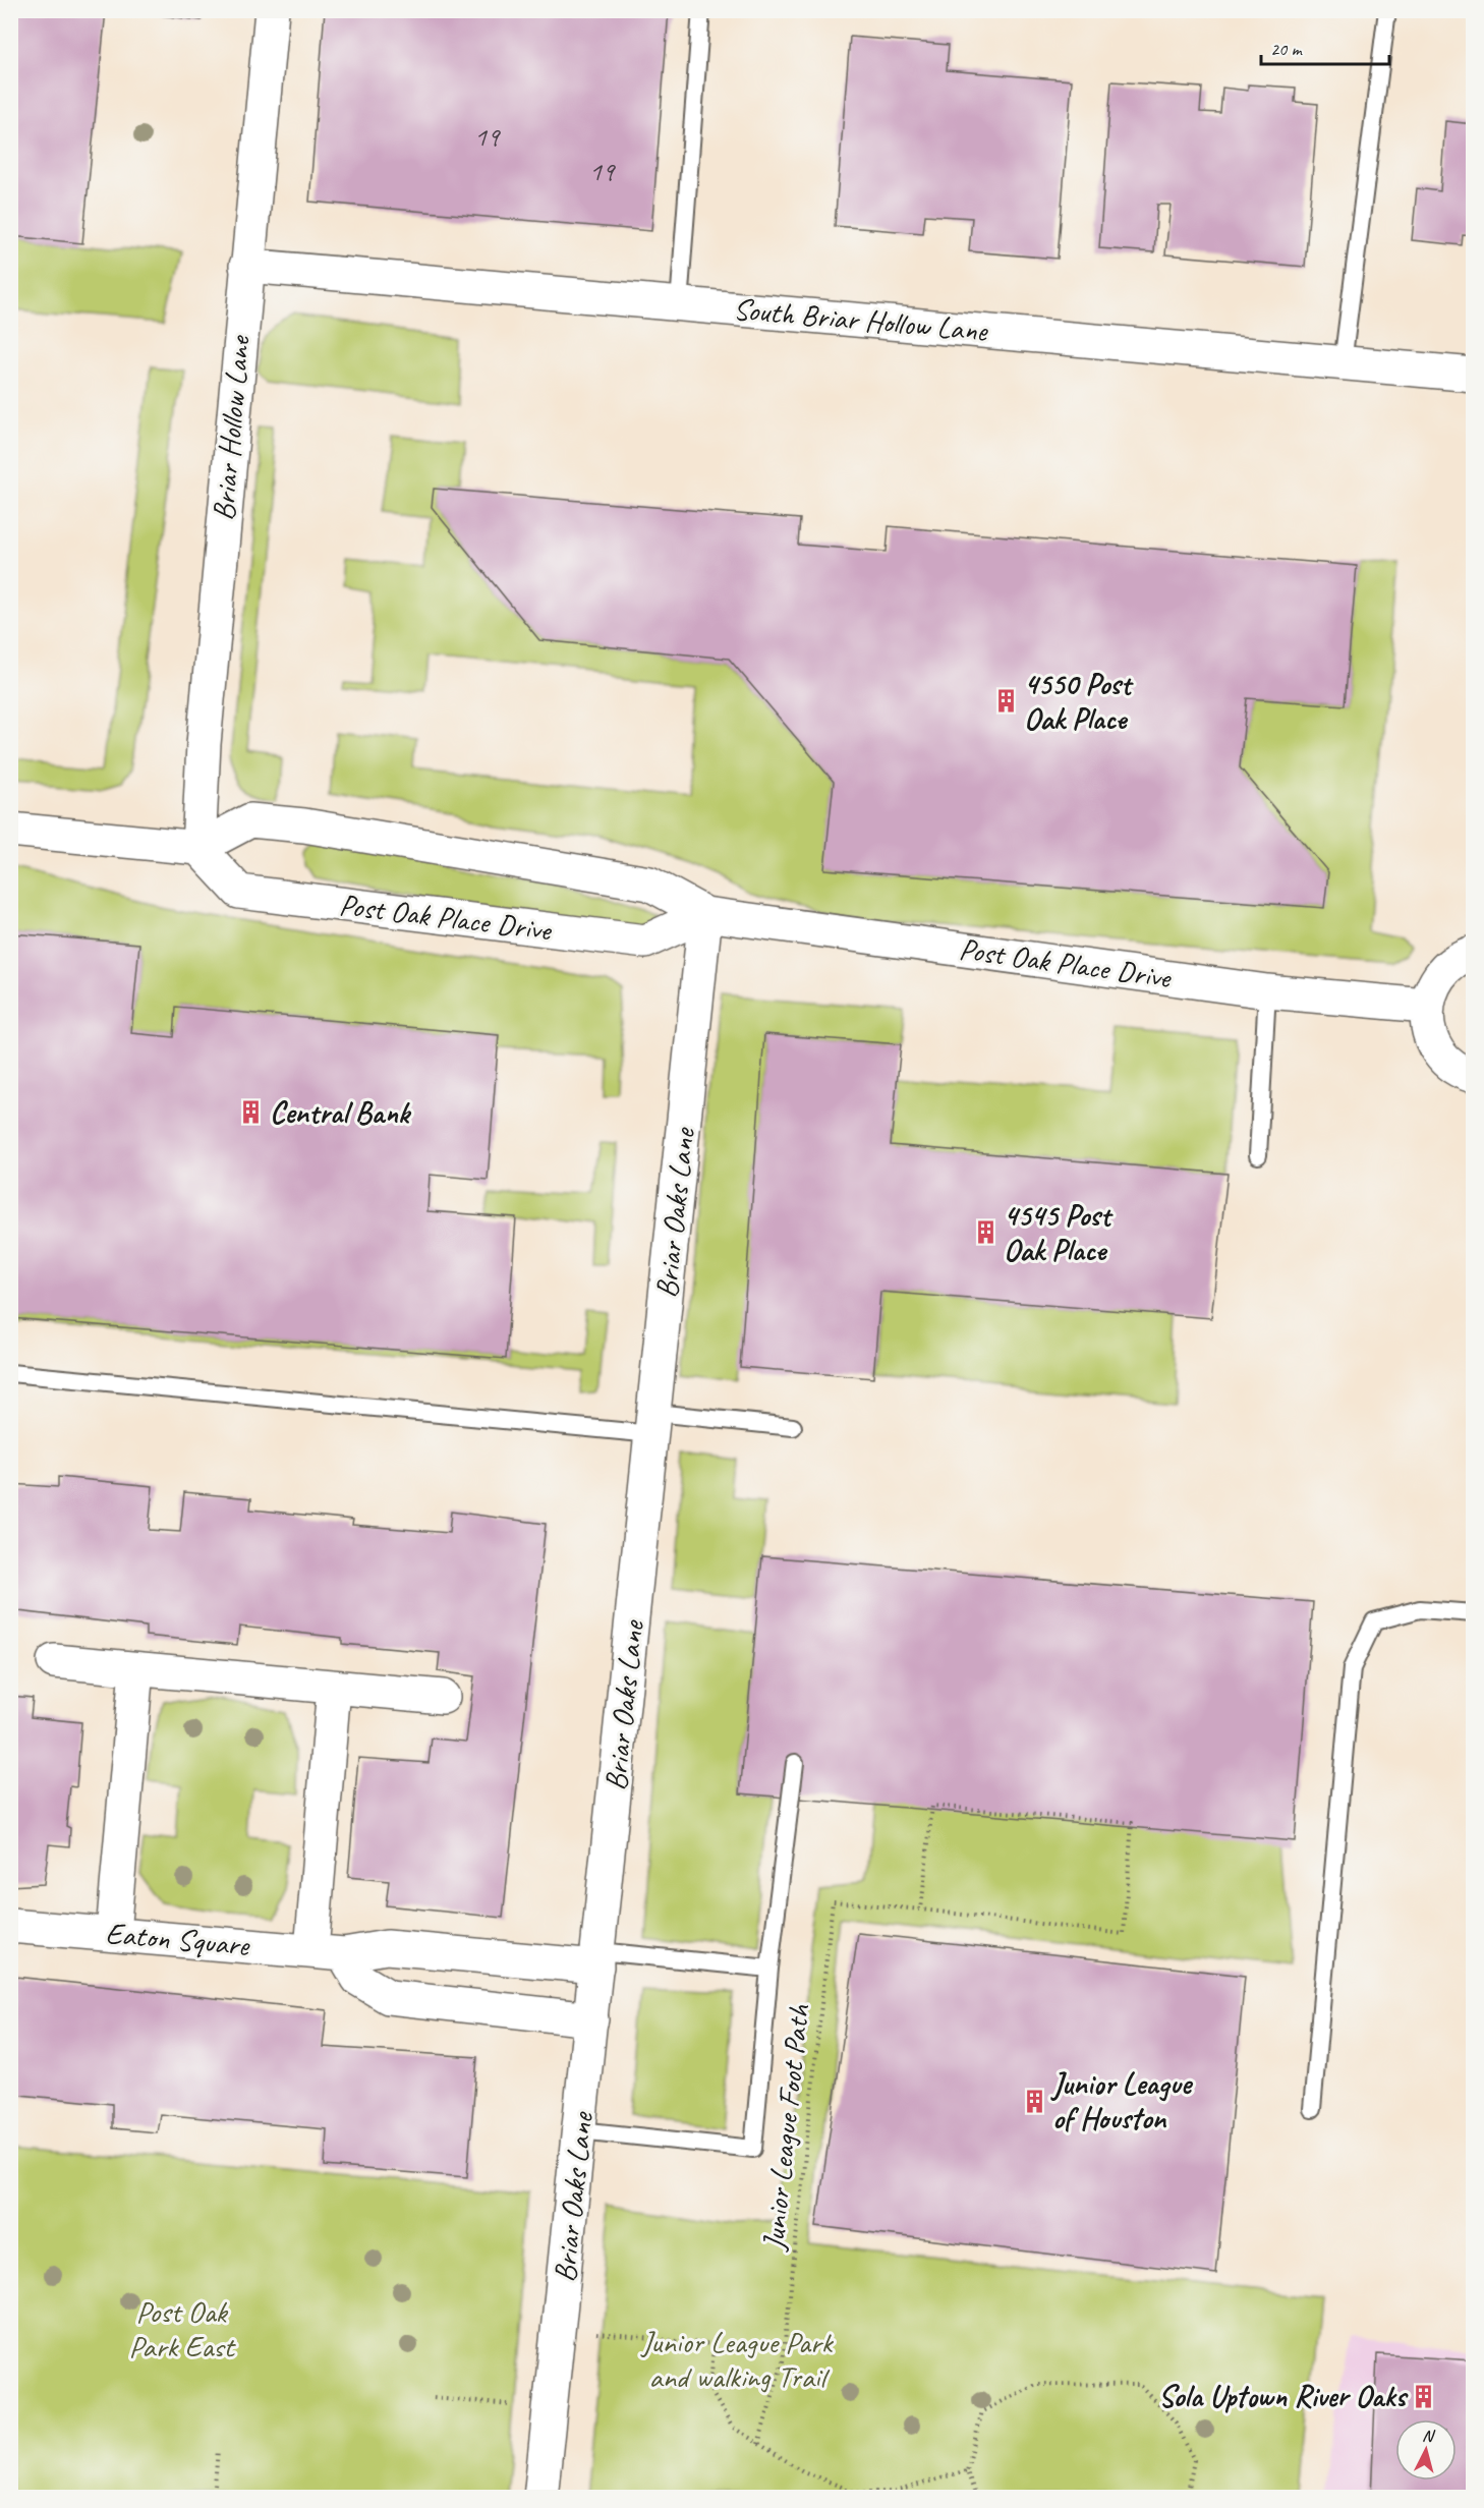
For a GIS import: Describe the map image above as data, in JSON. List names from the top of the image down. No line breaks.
{"streets":{"street":["South Briar Hollow Lane","Briar Hollow Lane","Post Oak Place Drive","Briar Oaks Lane","Eaton Square"],"path":["Junior League Foot Path"]},"crossings":[["South Briar Hollow Lane","Briar Hollow Lane"],["Briar Hollow Lane","Post Oak Place Drive"],["Post Oak Place Drive","Briar Oaks Lane"],["Briar Oaks Lane","Eaton Square"]],"parks":["Post Oak Park East","Junior League Park and walking Trail"],"places":{"building":["4550 Post Oak Place","Central Bank","4545 Post Oak Place","Junior League of Houston","Sola Uptown River Oaks"]},"house_numbers":["19","19"],"scale_bar":"20 m","north":"top"}
